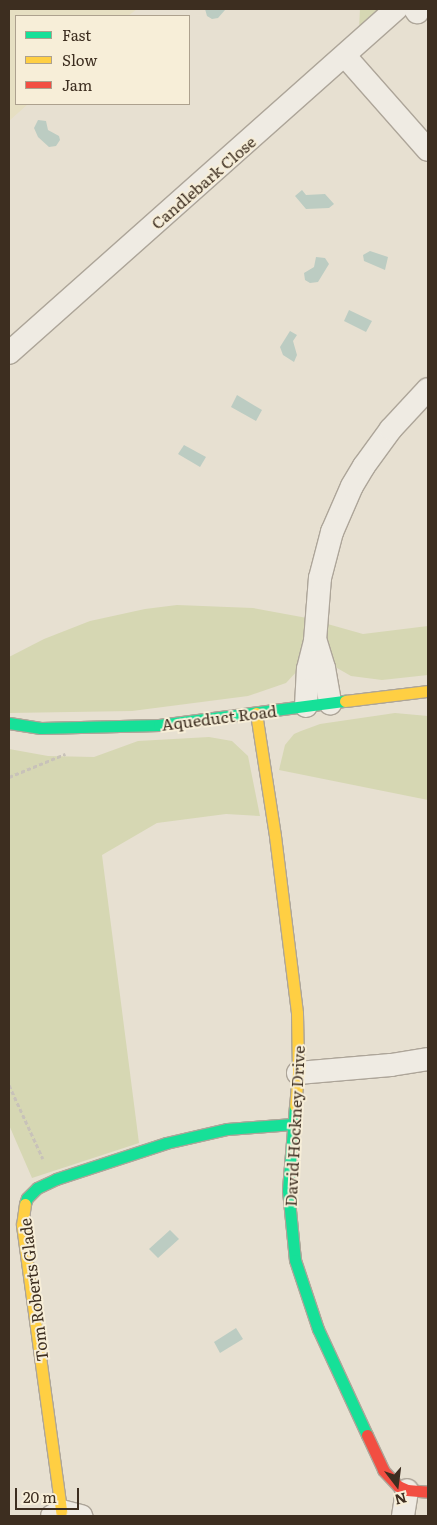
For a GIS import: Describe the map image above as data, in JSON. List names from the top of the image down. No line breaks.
{"streets":{"street":["Candlebark Close","Aqueduct Road","David Hockney Drive","Tom Roberts Glade"]},"crossings":[["Aqueduct Road","David Hockney Drive"],["David Hockney Drive","Tom Roberts Glade"]],"legend":["Fast","Slow","Jam"],"scale_bar":"20 m","north":"bottom"}
